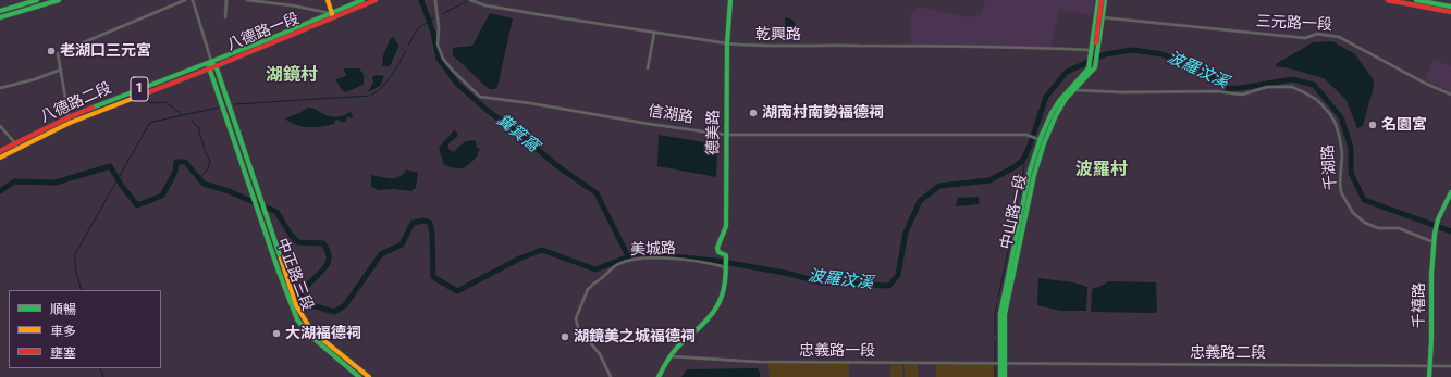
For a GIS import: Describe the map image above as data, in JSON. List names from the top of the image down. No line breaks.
{"streets":{"main road":["八德路一段","1","八德路二段","德美路","中山路一段","中正路三段","千禧路"],"street":["三元路一段","乾興路","信湖路","千湖路","美城路","忠義路一段","忠義路二段"]},"crossings":[["八德路一段","八德路二段"],["八德路一段","中正路三段"],["乾興路","德美路"],["乾興路","中山路一段"],["八德路二段","中正路三段"],["信湖路","德美路"],["信湖路","中山路一段"],["德美路","美城路"],["千湖路","中山路一段"],["千湖路","千禧路"],["中山路一段","忠義路一段"],["中山路一段","忠義路二段"],["千禧路","忠義路二段"],["忠義路一段","忠義路二段"]],"districts":["湖鏡村","波羅村"],"water":["波羅汶溪","糞箕窩"],"places":["老湖口三元宮","湖南村南勢福德祠","名園宮","大湖福德祠","湖鏡美之城福德祠"],"legend":["順暢","車多","壅塞"]}
